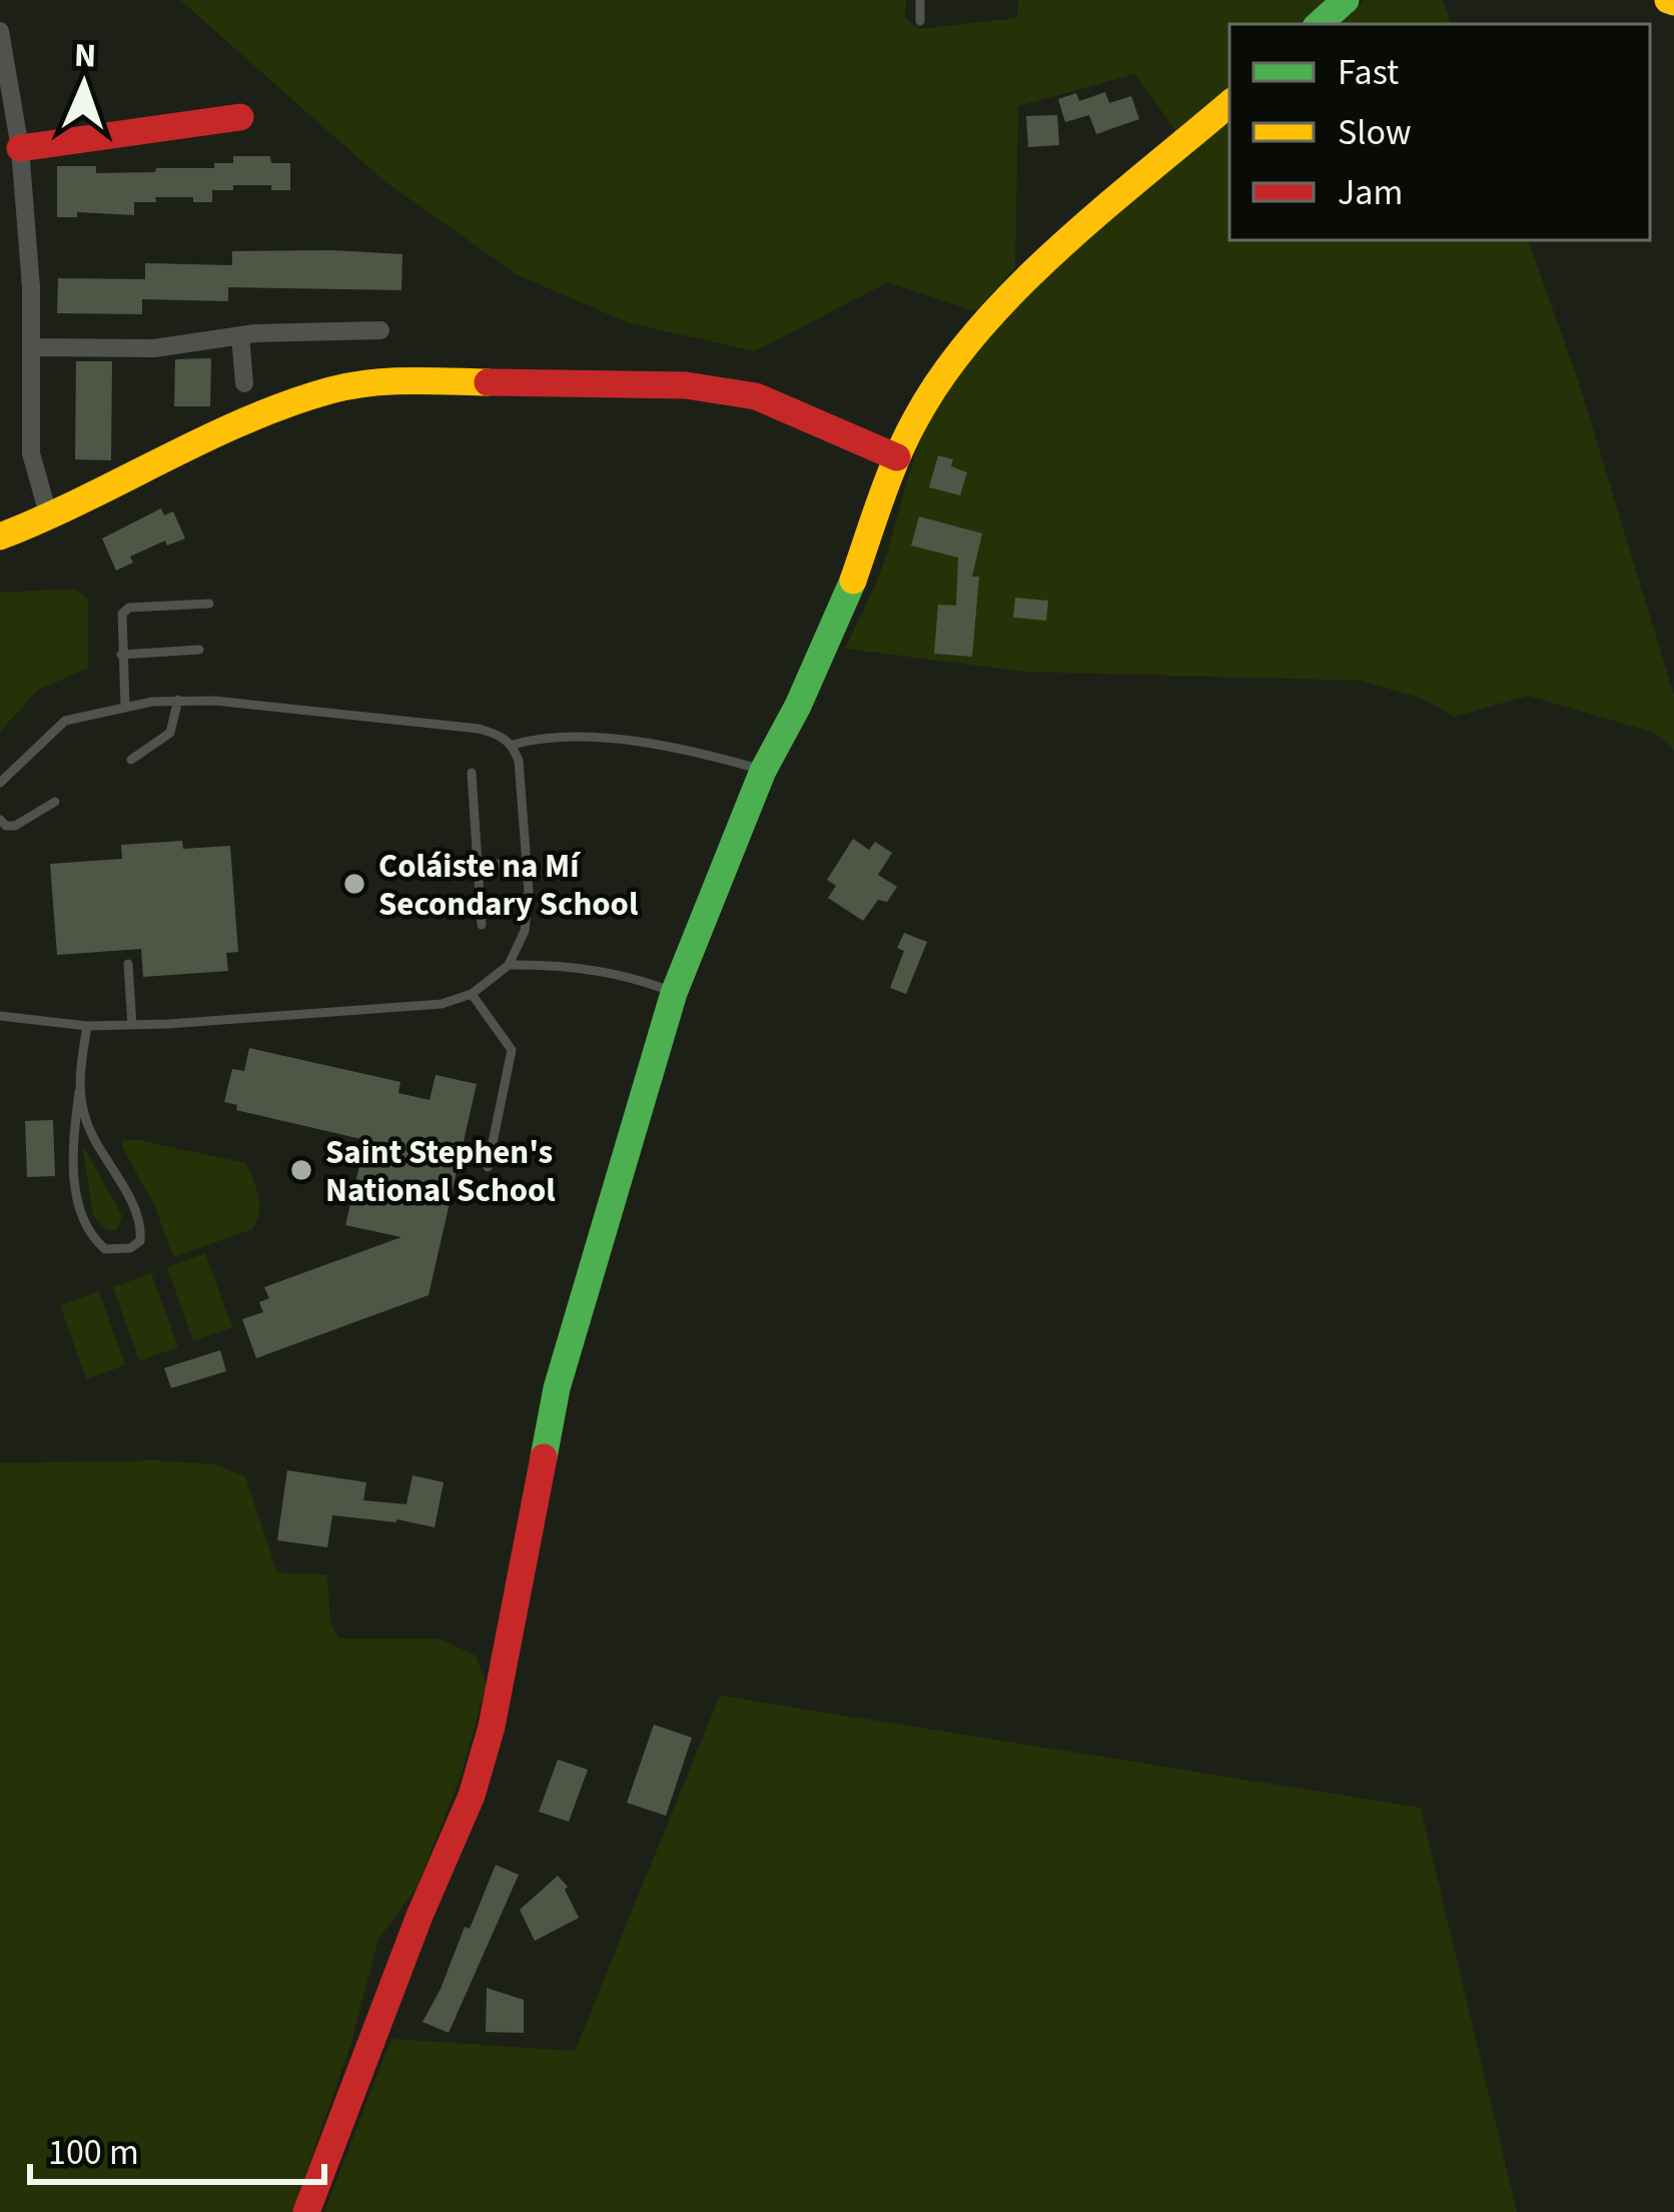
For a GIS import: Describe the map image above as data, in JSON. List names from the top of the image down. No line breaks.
{"places":["Coláiste na Mí Secondary School","Saint Stephen's National School"],"legend":["Fast","Slow","Jam"],"scale_bar":"100 m","north":"top"}
